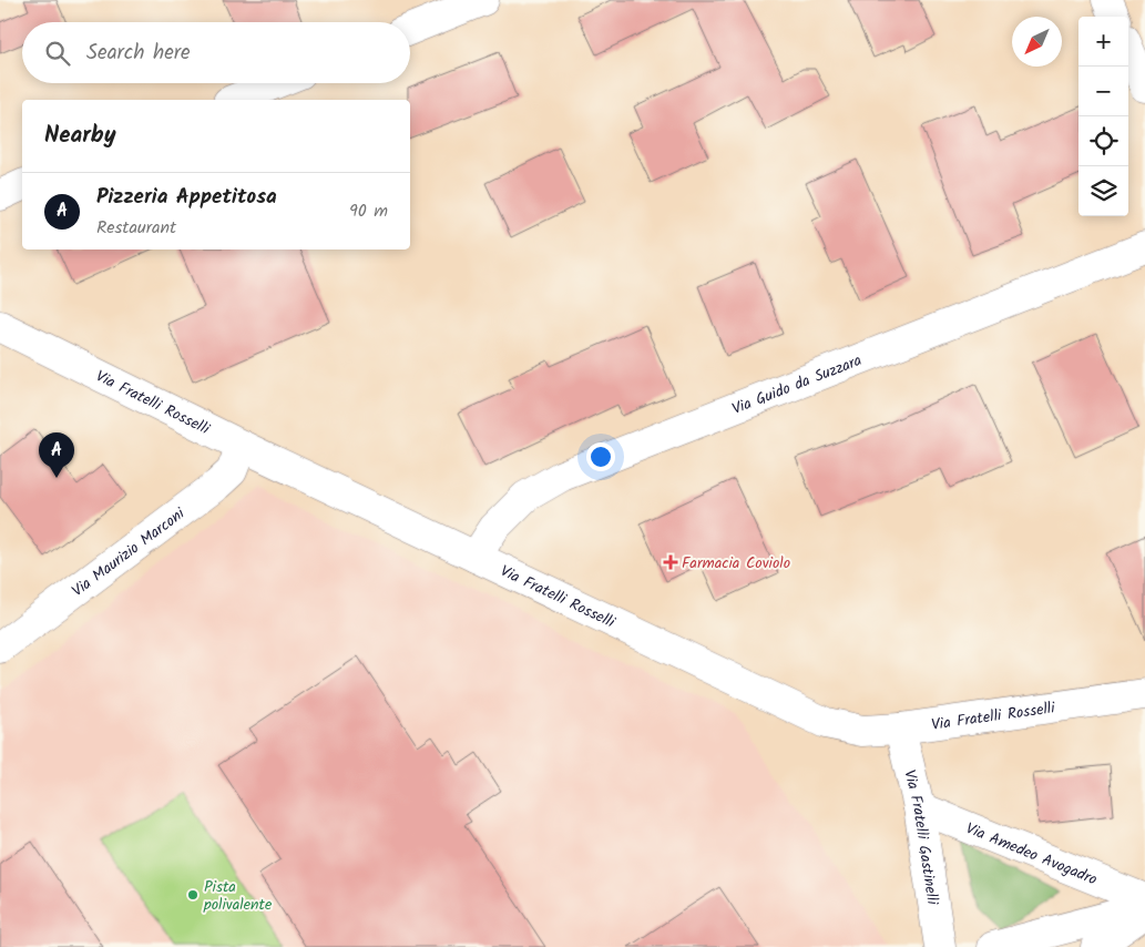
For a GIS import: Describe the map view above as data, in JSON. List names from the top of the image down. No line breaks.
{"streets":{"street":["Via Guido da Suzzara","Via Fratelli Rosselli","Via Maurizio Marconi","Via Fratelli Gastinelli","Via Amedeo Avogadro"]},"crossings":[["Via Guido da Suzzara","Via Fratelli Rosselli"],["Via Fratelli Rosselli","Via Maurizio Marconi"],["Via Fratelli Rosselli","Via Fratelli Gastinelli"],["Via Fratelli Gastinelli","Via Amedeo Avogadro"]],"places":{"health":["Farmacia Coviolo"],"other":["Pista polivalente"]},"north":"bottom left","page":{"map_buttons":["+","−"],"search":"Search here","heading":"Nearby","list":[{"mark":"A","name":"Pizzeria Appetitosa","note":"Restaurant","value":"90 m"}],"pins":"A"}}
